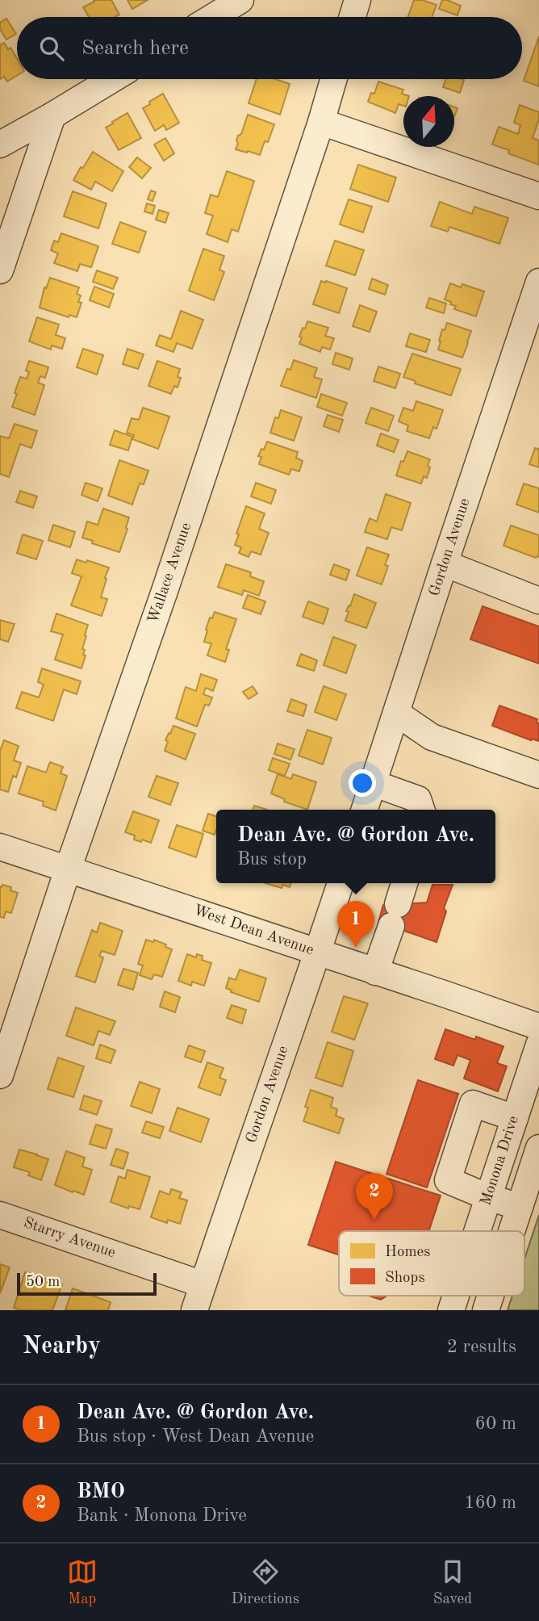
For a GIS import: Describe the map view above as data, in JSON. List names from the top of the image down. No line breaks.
{"streets":{"street":["Gordon Avenue","Wallace Avenue","West Dean Avenue","Monona Drive","Starry Avenue"]},"crossings":[["Gordon Avenue","West Dean Avenue"],["Gordon Avenue","Starry Avenue"],["Wallace Avenue","West Dean Avenue"]],"legend":["Homes","Shops"],"scale_bar":"50 m","north":"top","page":{"search":"Search here","popup":["Dean Ave. @ Gordon Ave.","Bus stop"],"pins":["1","2"],"scale":"50 m","heading":["Nearby","2 results"],"list":[{"mark":"1","name":"Dean Ave. @ Gordon Ave.","note":"Bus stop · West Dean Avenue","value":"60 m"},{"mark":"2","name":"BMO","note":"Bank · Monona Drive","value":"160 m"}],"nav":["Map","Directions","Saved"]}}
